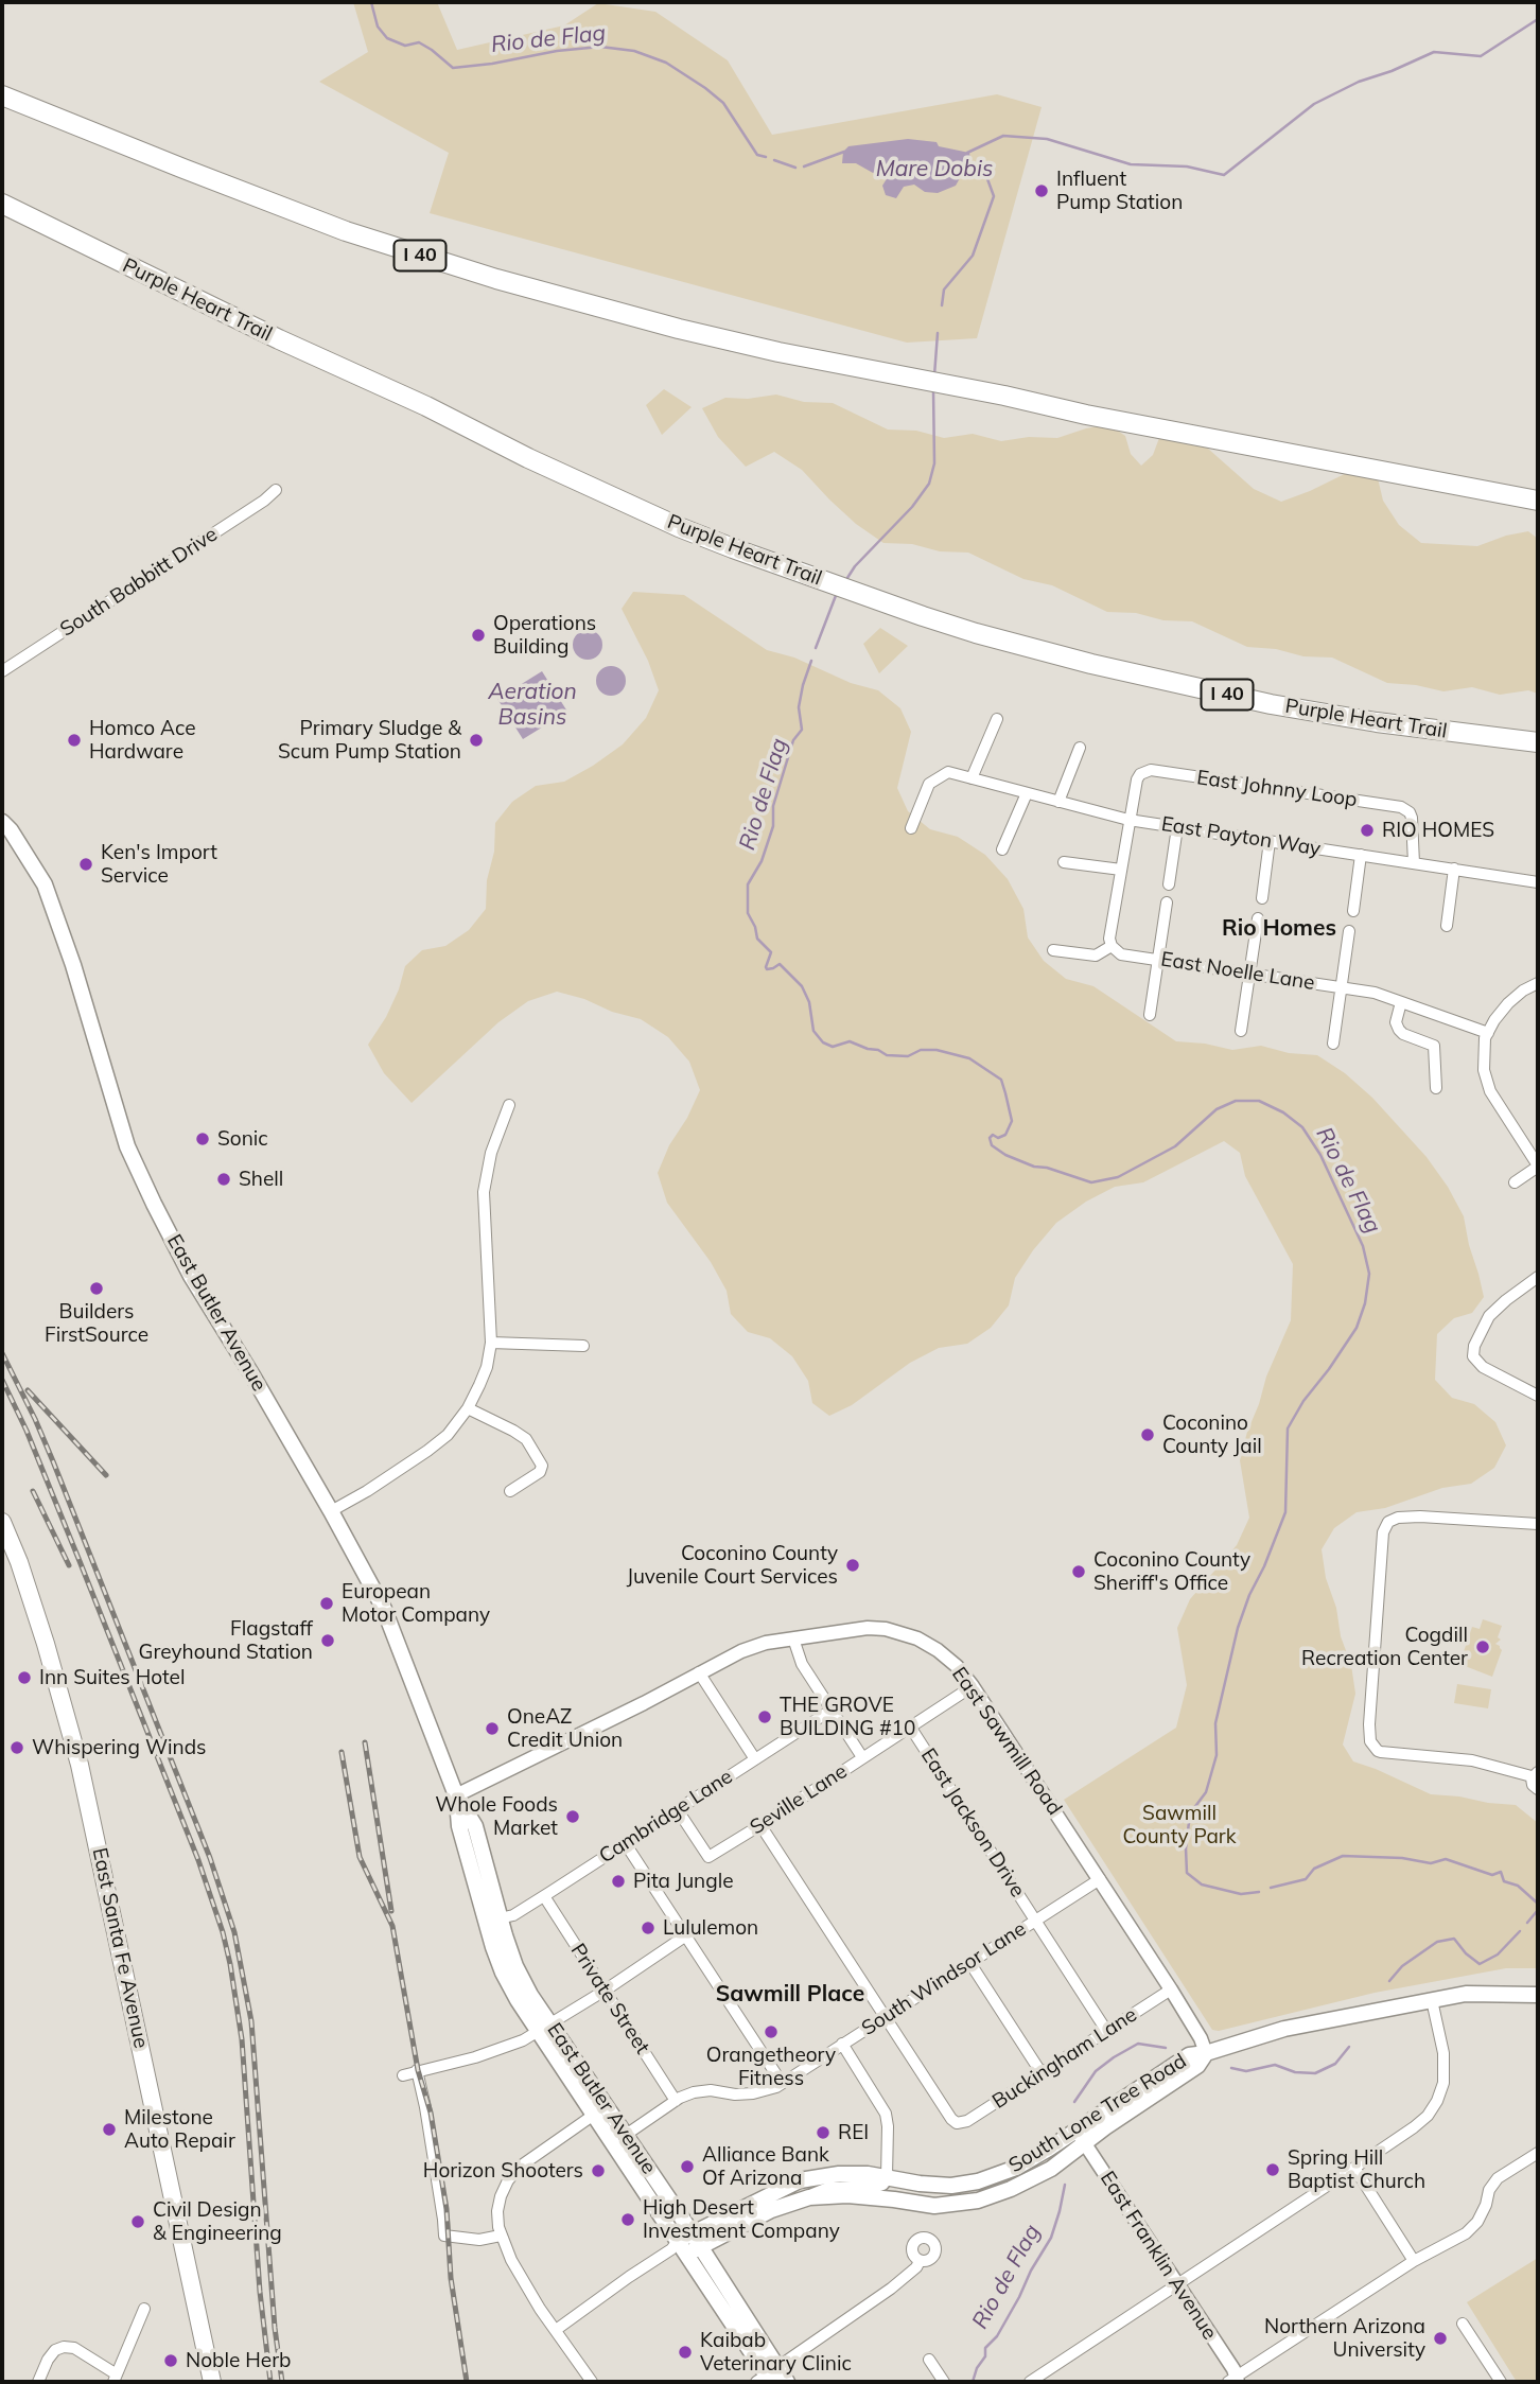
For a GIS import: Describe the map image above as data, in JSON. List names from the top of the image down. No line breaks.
{"streets":{"highway":["I 40","Purple Heart Trail"],"main road":["East Butler Avenue","East Santa Fe Avenue","South Lone Tree Road"],"street":["South Babbitt Drive","East Johnny Loop","East Payton Way","East Noelle Lane","East Sawmill Road","Seville Lane","Cambridge Lane","East Jackson Drive","South Windsor Lane","Private Street","Buckingham Lane","East Franklin Avenue"]},"crossings":[["East Johnny Loop","East Payton Way"],["East Butler Avenue","East Sawmill Road"],["East Butler Avenue","Cambridge Lane"],["East Butler Avenue","South Windsor Lane"],["East Butler Avenue","South Lone Tree Road"],["East Sawmill Road","Seville Lane"],["East Sawmill Road","South Windsor Lane"],["East Sawmill Road","Buckingham Lane"],["East Sawmill Road","South Lone Tree Road"],["Seville Lane","Cambridge Lane"],["Seville Lane","East Jackson Drive"],["Cambridge Lane","Private Street"],["East Jackson Drive","South Windsor Lane"],["East Jackson Drive","Buckingham Lane"],["South Windsor Lane","Private Street"],["South Windsor Lane","Buckingham Lane"],["South Lone Tree Road","East Franklin Avenue"]],"districts":["Rio Homes","Sawmill Place"],"water":["Rio de Flag","Mare Dobis","Aeration Basins"],"parks":["Sawmill County Park"],"places":["Influent Pump Station","Operations Building","Homco Ace Hardware","Primary Sludge & Scum Pump Station","RIO HOMES","Ken's Import Service","Sonic","Shell","Builders FirstSource","Coconino County Jail","Coconino County Juvenile Court Services","Coconino County Sheriff's Office","European Motor Company","Flagstaff Greyhound Station","Cogdill Recreation Center","Inn Suites Hotel","THE GROVE BUILDING #10","OneAZ Credit Union","Whispering Winds","Whole Foods Market","Pita Jungle","Lululemon","Orangetheory Fitness","Milestone Auto Repair","REI","Alliance Bank Of Arizona","Spring Hill Baptist Church","Horizon Shooters","High Desert Investment Company","Civil Design & Engineering","Northern Arizona University","Kaibab Veterinary Clinic","Noble Herb"]}
